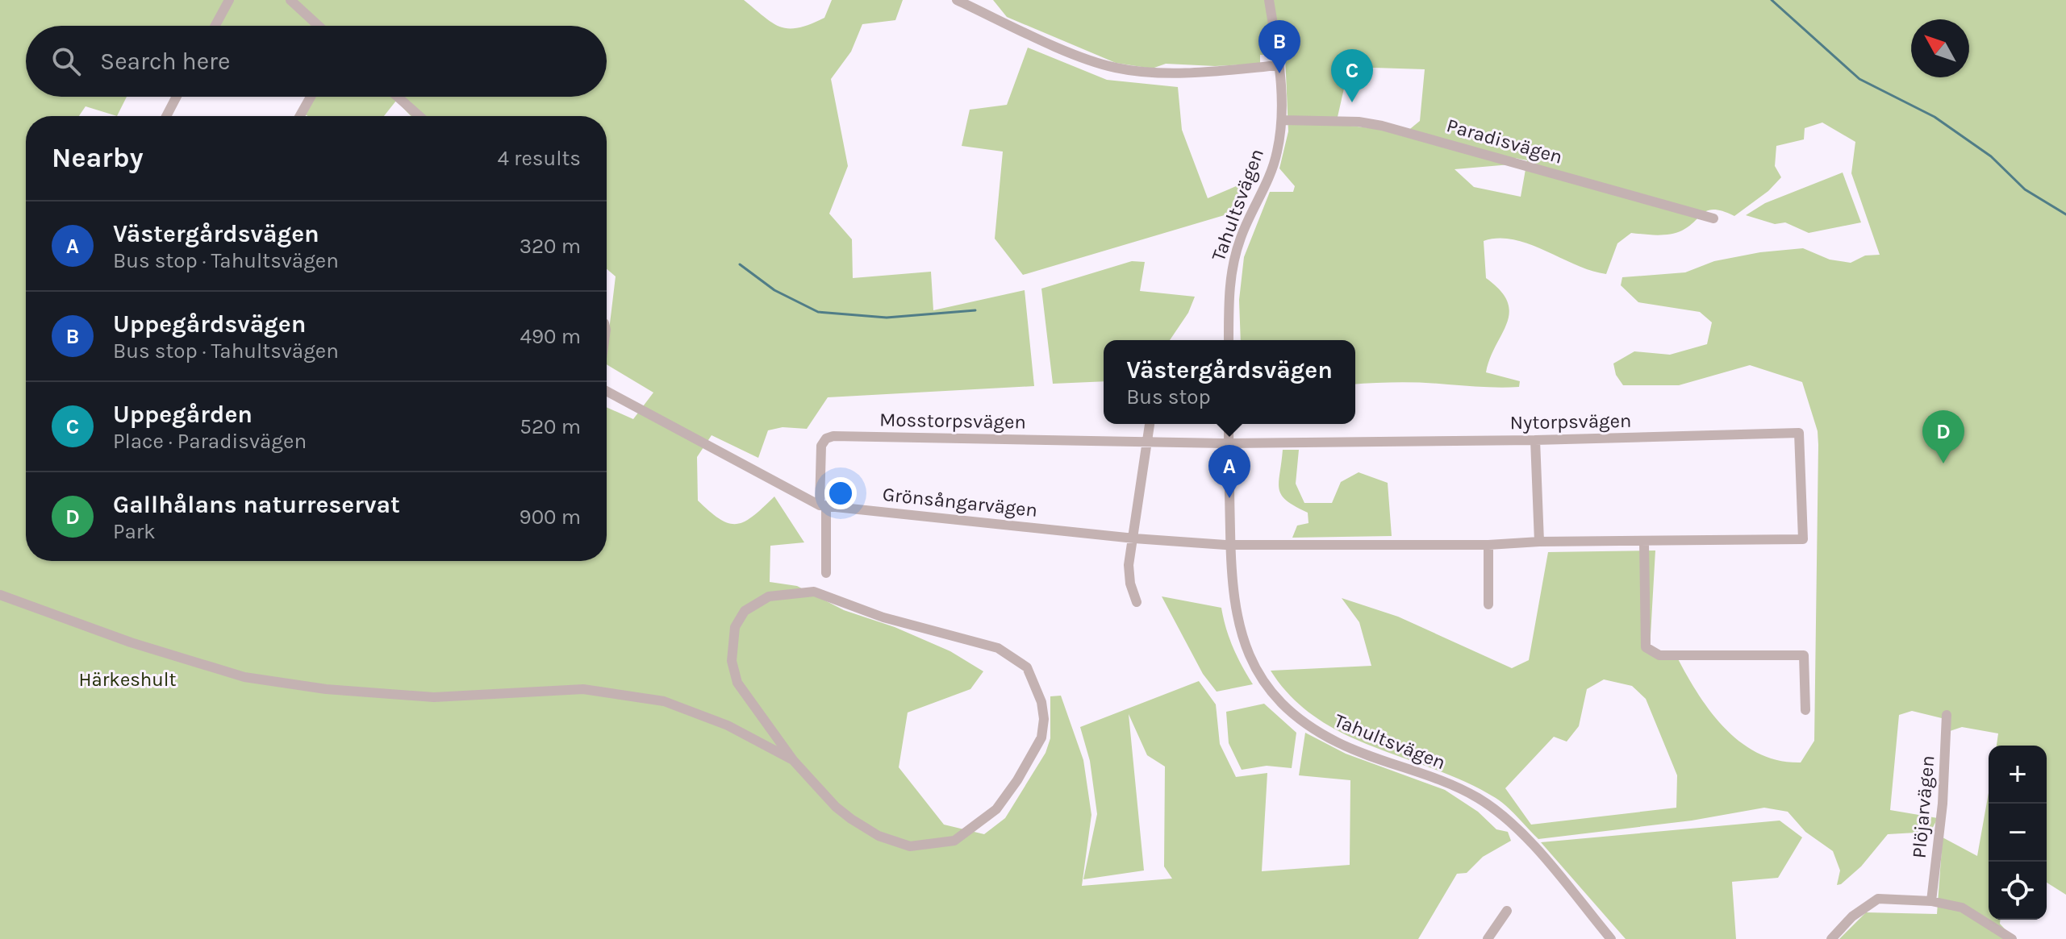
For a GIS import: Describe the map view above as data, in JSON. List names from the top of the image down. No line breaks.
{"streets":{"street":["Paradisvägen","Tahultsvägen","Mosstorpsvägen","Nytorpsvägen","Grönsångarvägen","Plöjarvägen"]},"crossings":[["Paradisvägen","Tahultsvägen"],["Tahultsvägen","Mosstorpsvägen"],["Tahultsvägen","Nytorpsvägen"],["Tahultsvägen","Grönsångarvägen"],["Mosstorpsvägen","Nytorpsvägen"],["Mosstorpsvägen","Grönsångarvägen"],["Nytorpsvägen","Grönsångarvägen"]],"parks":["Härkeshult"],"north":"top left","page":{"pins":["B","C","D","A"],"search":"Search here","heading":["Nearby","4 results"],"list":[{"mark":"A","name":"Västergårdsvägen","note":"Bus stop · Tahultsvägen","value":"320 m"},{"mark":"B","name":"Uppegårdsvägen","note":"Bus stop · Tahultsvägen","value":"490 m"},{"mark":"C","name":"Uppegården","note":"Place · Paradisvägen","value":"520 m"},{"mark":"D","name":"Gallhålans naturreservat","note":"Park","value":"900 m"}],"popup":["Västergårdsvägen","Bus stop"],"map_buttons":["+","−"]}}
